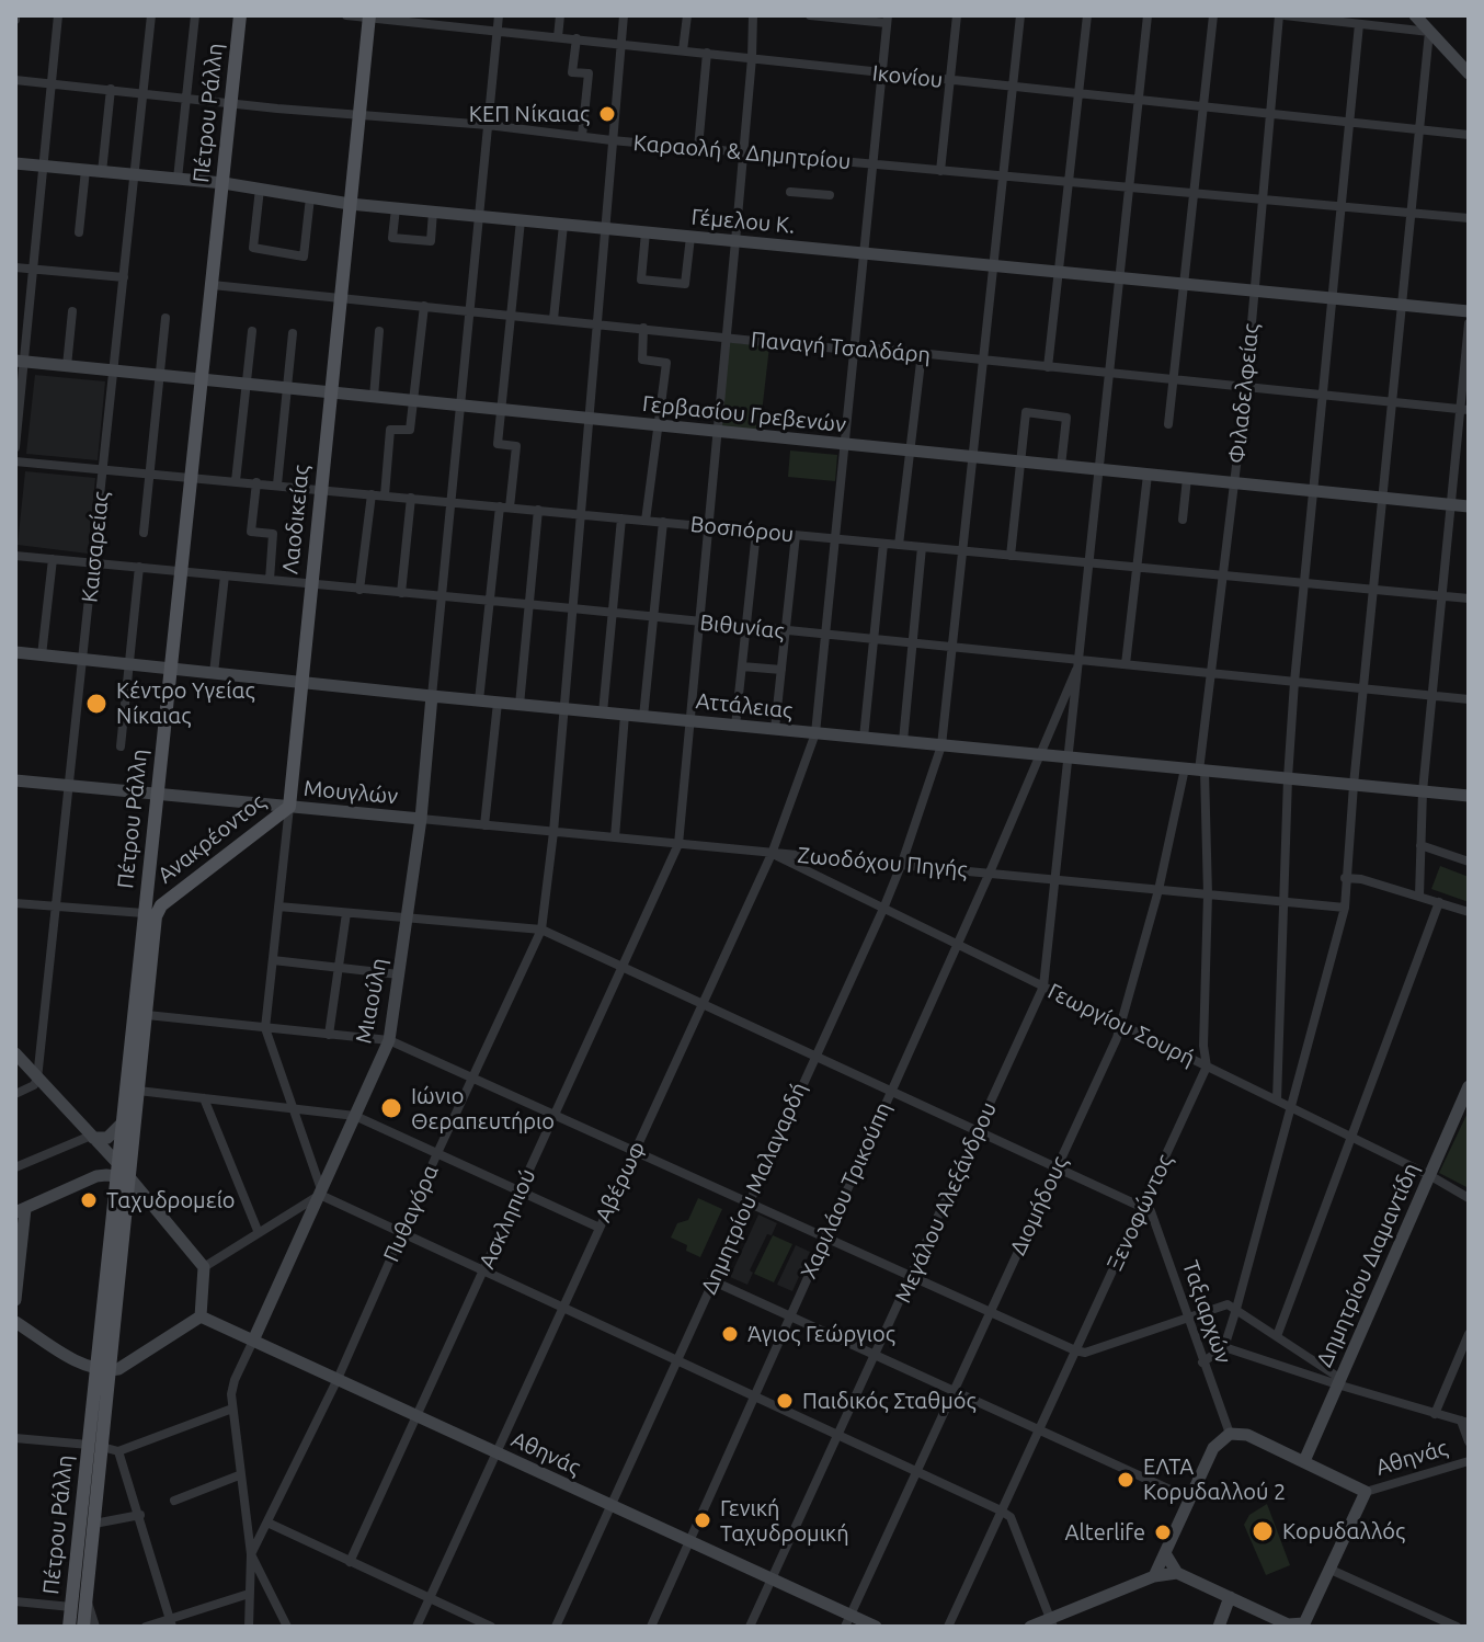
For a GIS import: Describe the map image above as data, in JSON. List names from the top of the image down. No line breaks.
{"streets":{"main road":["Πέτρου Ράλλη","Γέμελου Κ.","Γερβασίου Γρεβενών","Λαοδικείας","Αττάλειας","Μουγλών","Ανακρέοντος","Μιαούλη","Δημητρίου Διαμαντίδη","Αθηνάς"],"street":["Ικονίου","Καραολή & Δημητρίου","Παναγή Τσαλδάρη","Φιλαδελφείας","Βοσπόρου","Καισαρείας","Βιθυνίας","Ζωοδόχου Πηγής","Γεωργίου Σουρή","Αβέρωφ","Δημητρίου Μαλαγαρδή","Χαριλάου Τρικούπη","Μεγάλου Αλεξάνδρου","Διομήδους","Ξενοφώντος","Πυθαγόρα","Ασκληπιού","Ταξιαρχών"]},"crossings":[["Ικονίου","Φιλαδελφείας"],["Ικονίου","Λαοδικείας"],["Ικονίου","Αβέρωφ"],["Ικονίου","Δημητρίου Μαλαγαρδή"],["Ικονίου","Μεγάλου Αλεξάνδρου"],["Ικονίου","Πυθαγόρα"],["Ικονίου","Ασκληπιού"],["Πέτρου Ράλλη","Καραολή & Δημητρίου"],["Πέτρου Ράλλη","Γέμελου Κ."],["Πέτρου Ράλλη","Παναγή Τσαλδάρη"],["Πέτρου Ράλλη","Γερβασίου Γρεβενών"],["Πέτρου Ράλλη","Βοσπόρου"],["Πέτρου Ράλλη","Βιθυνίας"],["Πέτρου Ράλλη","Αττάλειας"],["Πέτρου Ράλλη","Μουγλών"],["Πέτρου Ράλλη","Ανακρέοντος"],["Καραολή & Δημητρίου","Φιλαδελφείας"],["Καραολή & Δημητρίου","Λαοδικείας"],["Καραολή & Δημητρίου","Καισαρείας"],["Καραολή & Δημητρίου","Αβέρωφ"],["Καραολή & Δημητρίου","Δημητρίου Μαλαγαρδή"],["Καραολή & Δημητρίου","Μεγάλου Αλεξάνδρου"],["Καραολή & Δημητρίου","Πυθαγόρα"],["Καραολή & Δημητρίου","Ασκληπιού"],["Γέμελου Κ.","Φιλαδελφείας"],["Γέμελου Κ.","Λαοδικείας"],["Γέμελου Κ.","Καισαρείας"],["Γέμελου Κ.","Αβέρωφ"],["Γέμελου Κ.","Δημητρίου Μαλαγαρδή"],["Γέμελου Κ.","Μεγάλου Αλεξάνδρου"],["Γέμελου Κ.","Πυθαγόρα"],["Γέμελου Κ.","Ασκληπιού"],["Παναγή Τσαλδάρη","Φιλαδελφείας"],["Παναγή Τσαλδάρη","Λαοδικείας"],["Παναγή Τσαλδάρη","Αβέρωφ"],["Παναγή Τσαλδάρη","Δημητρίου Μαλαγαρδή"],["Παναγή Τσαλδάρη","Μεγάλου Αλεξάνδρου"],["Παναγή Τσαλδάρη","Πυθαγόρα"],["Παναγή Τσαλδάρη","Ασκληπιού"],["Φιλαδελφείας","Γερβασίου Γρεβενών"],["Φιλαδελφείας","Βοσπόρου"],["Φιλαδελφείας","Βιθυνίας"],["Φιλαδελφείας","Αττάλειας"],["Φιλαδελφείας","Ξενοφώντος"],["Γερβασίου Γρεβενών","Λαοδικείας"],["Γερβασίου Γρεβενών","Καισαρείας"],["Γερβασίου Γρεβενών","Αβέρωφ"],["Γερβασίου Γρεβενών","Δημητρίου Μαλαγαρδή"],["Γερβασίου Γρεβενών","Μεγάλου Αλεξάνδρου"],["Γερβασίου Γρεβενών","Πυθαγόρα"],["Γερβασίου Γρεβενών","Ασκληπιού"],["Λαοδικείας","Βοσπόρου"],["Λαοδικείας","Βιθυνίας"],["Λαοδικείας","Αττάλειας"],["Λαοδικείας","Μουγλών"],["Λαοδικείας","Ανακρέοντος"],["Βοσπόρου","Καισαρείας"],["Βοσπόρου","Αβέρωφ"],["Βοσπόρου","Δημητρίου Μαλαγαρδή"],["Βοσπόρου","Μεγάλου Αλεξάνδρου"],["Βοσπόρου","Πυθαγόρα"],["Βοσπόρου","Ασκληπιού"],["Καισαρείας","Βιθυνίας"],["Καισαρείας","Αττάλειας"],["Καισαρείας","Μουγλών"],["Βιθυνίας","Αβέρωφ"],["Βιθυνίας","Δημητρίου Μαλαγαρδή"],["Βιθυνίας","Χαριλάου Τρικούπη"],["Βιθυνίας","Μεγάλου Αλεξάνδρου"],["Βιθυνίας","Πυθαγόρα"],["Βιθυνίας","Ασκληπιού"],["Αττάλειας","Μιαούλη"],["Αττάλειας","Αβέρωφ"],["Αττάλειας","Δημητρίου Μαλαγαρδή"],["Αττάλειας","Χαριλάου Τρικούπη"],["Αττάλειας","Μεγάλου Αλεξάνδρου"],["Αττάλειας","Διομήδους"],["Αττάλειας","Ξενοφώντος"],["Αττάλειας","Πυθαγόρα"],["Αττάλειας","Ασκληπιού"],["Μουγλών","Ανακρέοντος"],["Μουγλών","Ζωοδόχου Πηγής"],["Μουγλών","Μιαούλη"],["Ζωοδόχου Πηγής","Μιαούλη"],["Ζωοδόχου Πηγής","Γεωργίου Σουρή"],["Ζωοδόχου Πηγής","Αβέρωφ"],["Ζωοδόχου Πηγής","Δημητρίου Μαλαγαρδή"],["Ζωοδόχου Πηγής","Χαριλάου Τρικούπη"],["Ζωοδόχου Πηγής","Μεγάλου Αλεξάνδρου"],["Ζωοδόχου Πηγής","Διομήδους"],["Ζωοδόχου Πηγής","Ξενοφώντος"],["Ζωοδόχου Πηγής","Πυθαγόρα"],["Ζωοδόχου Πηγής","Ασκληπιού"],["Μιαούλη","Αθηνάς"],["Γεωργίου Σουρή","Αβέρωφ"],["Γεωργίου Σουρή","Δημητρίου Μαλαγαρδή"],["Γεωργίου Σουρή","Χαριλάου Τρικούπη"],["Γεωργίου Σουρή","Μεγάλου Αλεξάνδρου"],["Γεωργίου Σουρή","Διομήδους"],["Γεωργίου Σουρή","Ξενοφώντος"],["Γεωργίου Σουρή","Δημητρίου Διαμαντίδη"],["Αβέρωφ","Αθηνάς"],["Δημητρίου Μαλαγαρδή","Αθηνάς"],["Χαριλάου Τρικούπη","Μεγάλου Αλεξάνδρου"],["Χαριλάου Τρικούπη","Αθηνάς"],["Μεγάλου Αλεξάνδρου","Αθηνάς"],["Διομήδους","Αθηνάς"],["Ξενοφώντος","Ταξιαρχών"],["Πυθαγόρα","Αθηνάς"],["Ασκληπιού","Αθηνάς"]],"places":["ΚΕΠ Νίκαιας","Κέντρο Υγείας Νίκαιας","Ιώνιο Θεραπευτήριο","Ταχυδρομείο","Άγιος Γεώργιος","Παιδικός Σταθμός","ΕΛΤΑ Κορυδαλλού 2","Γενική Ταχυδρομική","Κορυδαλλός","Alterlife"]}
